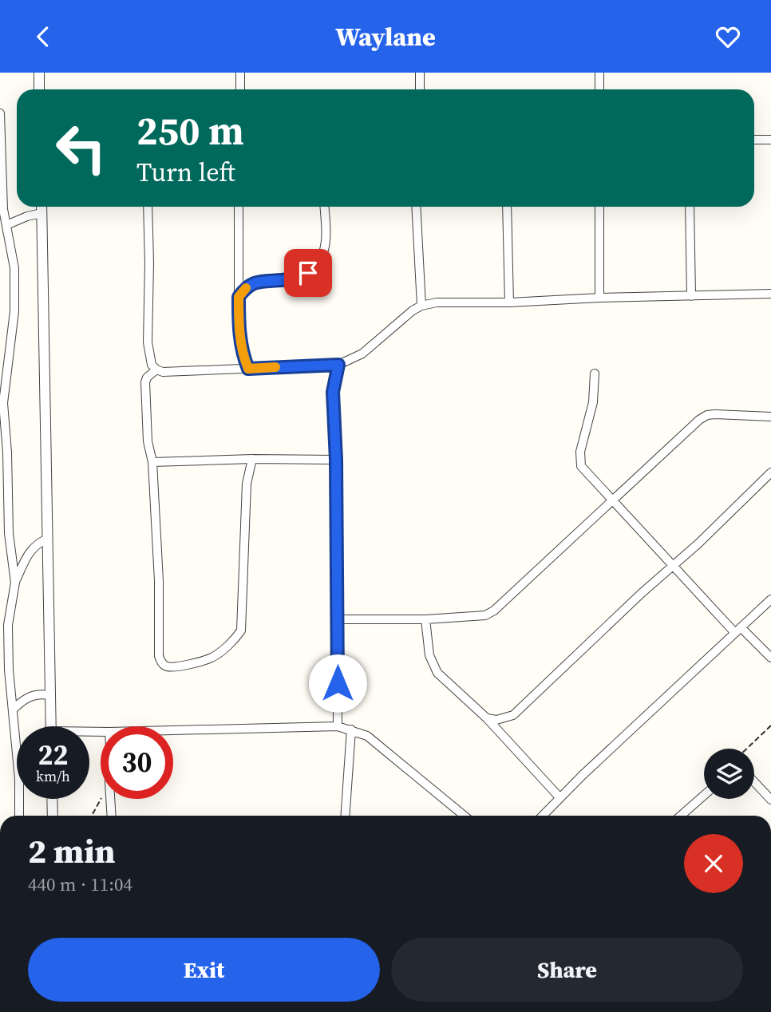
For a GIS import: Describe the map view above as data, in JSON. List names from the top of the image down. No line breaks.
{"page":{"header":"Waylane","turn":["250 m","Turn left"],"speed":"22 km/h","limit":"30","heading":["2 min","440 m · 11:04"],"buttons":["Exit","Share"]}}
